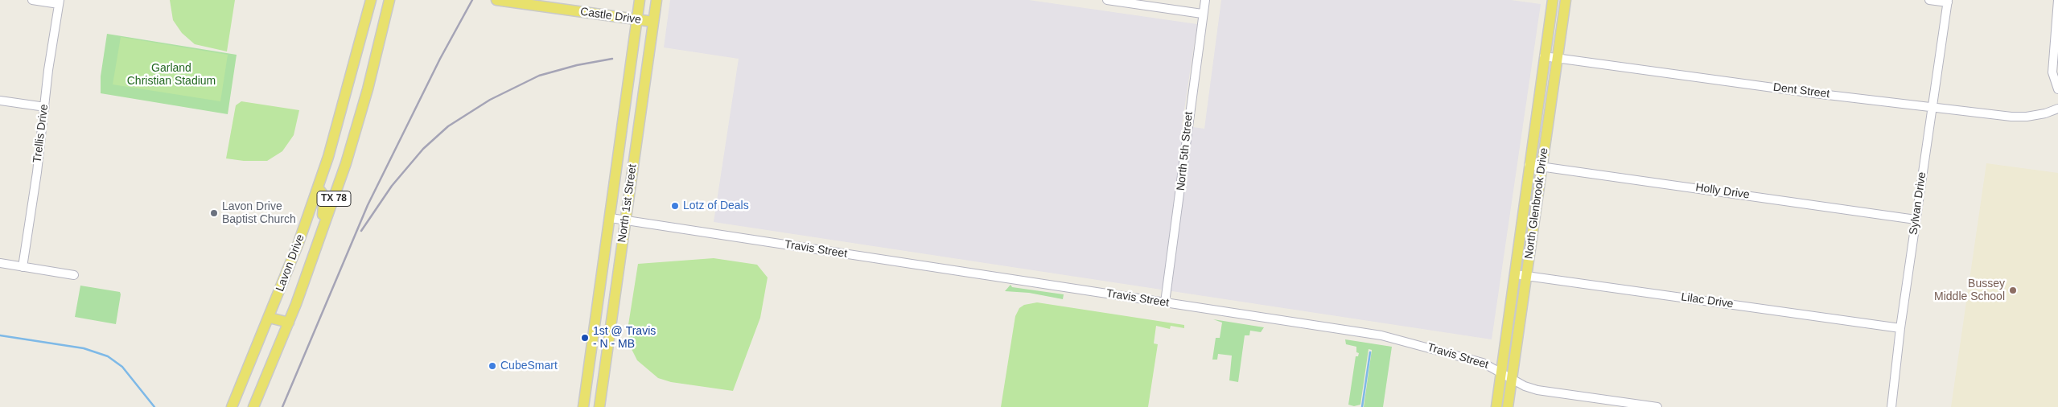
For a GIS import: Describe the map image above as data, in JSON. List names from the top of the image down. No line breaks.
{"streets":{"main road":["Castle Drive","TX 78","North 1st Street","North Glenbrook Drive","Lavon Drive"],"street":["Dent Street","Trellis Drive","North 5th Street","Holly Drive","Sylvan Drive","Travis Street","Lilac Drive"]},"crossings":[["Castle Drive","North 1st Street"],["Dent Street","North Glenbrook Drive"],["Dent Street","Sylvan Drive"],["North 5th Street","Travis Street"],["Holly Drive","North Glenbrook Drive"],["Holly Drive","Sylvan Drive"],["North 1st Street","Travis Street"],["North Glenbrook Drive","Travis Street"],["North Glenbrook Drive","Lilac Drive"],["Sylvan Drive","Lilac Drive"]],"parks":["Garland Christian Stadium"],"places":["Lotz of Deals","Lavon Drive Baptist Church","Bussey Middle School","1st @ Travis - N - MB","CubeSmart"]}
